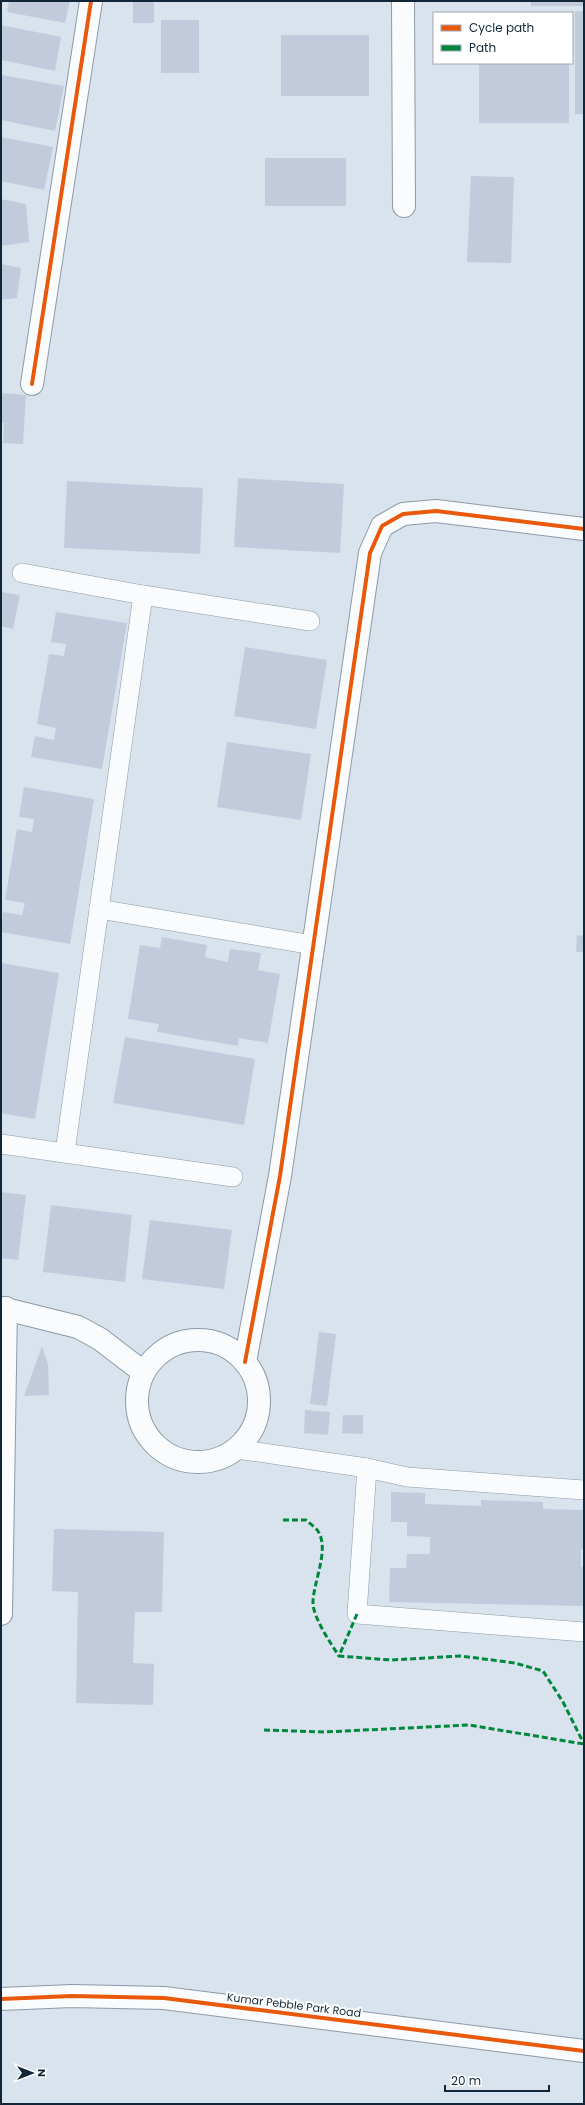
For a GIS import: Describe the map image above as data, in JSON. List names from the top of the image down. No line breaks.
{"streets":{"street":["Kumar Pebble Park Road"]},"legend":["Cycle path","Path"],"scale_bar":"20 m","north":"right"}
